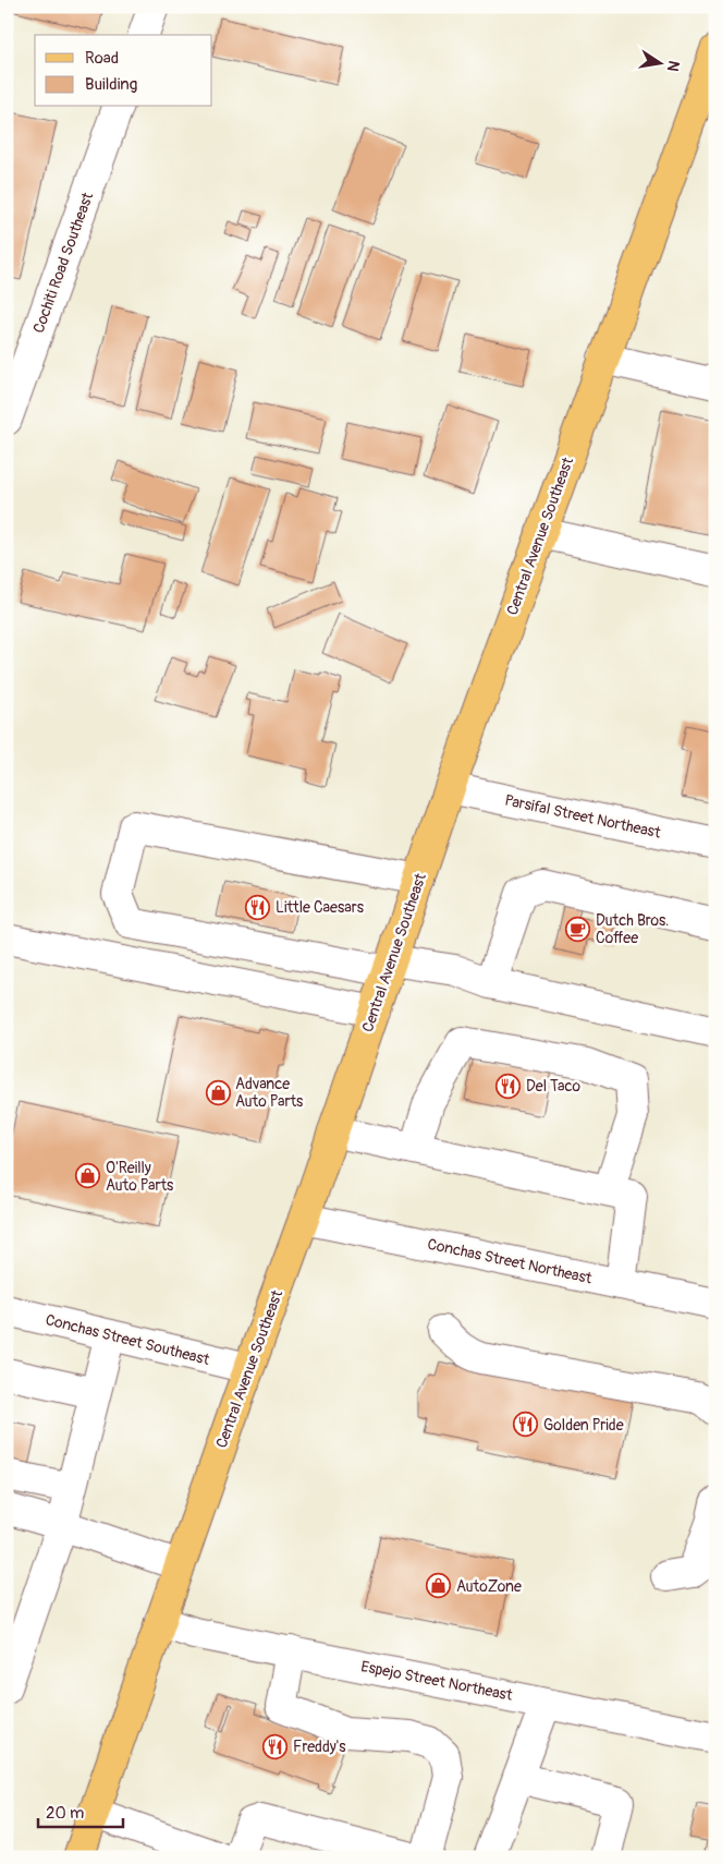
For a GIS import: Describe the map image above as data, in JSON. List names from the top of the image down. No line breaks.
{"streets":{"main road":["Central Avenue Southeast"],"street":["Cochiti Road Southeast","Parsifal Street Northeast","Conchas Street Northeast","Conchas Street Southeast","Espejo Street Northeast"]},"crossings":[["Central Avenue Southeast","Parsifal Street Northeast"],["Central Avenue Southeast","Conchas Street Northeast"],["Central Avenue Southeast","Conchas Street Southeast"],["Central Avenue Southeast","Espejo Street Northeast"]],"places":{"restaurant":["Little Caesars","Del Taco","Golden Pride","Freddy's"],"cafe":["Dutch Bros. Coffee"],"shop":["Advance Auto Parts","O'Reilly Auto Parts","AutoZone"]},"legend":["Road","Building"],"scale_bar":"20 m","north":"right"}
